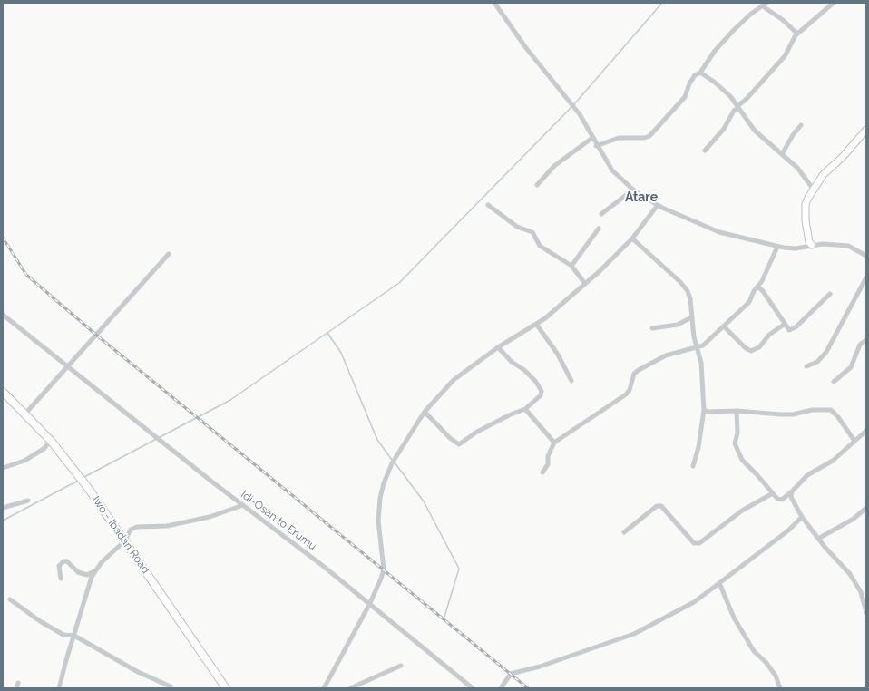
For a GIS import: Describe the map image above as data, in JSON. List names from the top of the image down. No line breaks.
{"streets":{"main road":["Iwo - Ibadan Road"],"street":["Idi-Osan to Erumu"]},"districts":["Atare"]}
